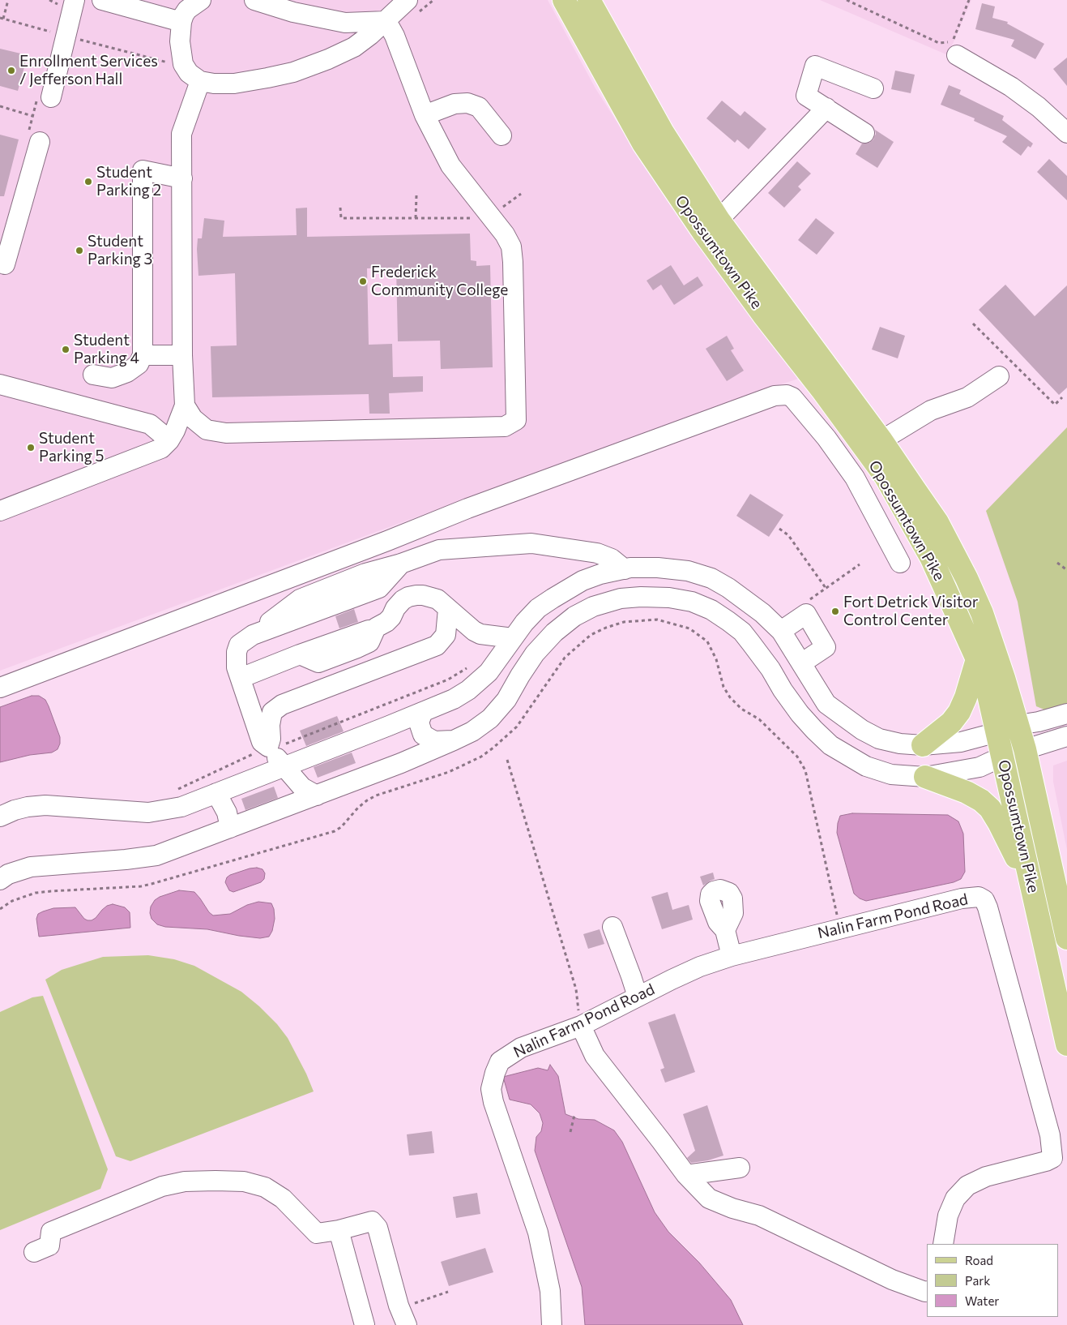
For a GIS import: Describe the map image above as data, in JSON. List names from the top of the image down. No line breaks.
{"streets":{"main road":["Opossumtown Pike"],"street":["Nalin Farm Pond Road"]},"places":["Enrollment Services / Jefferson Hall","Student Parking 2","Student Parking 3","Frederick Community College","Student Parking 4","Student Parking 5","Fort Detrick Visitor Control Center"],"legend":["Road","Park","Water"]}
